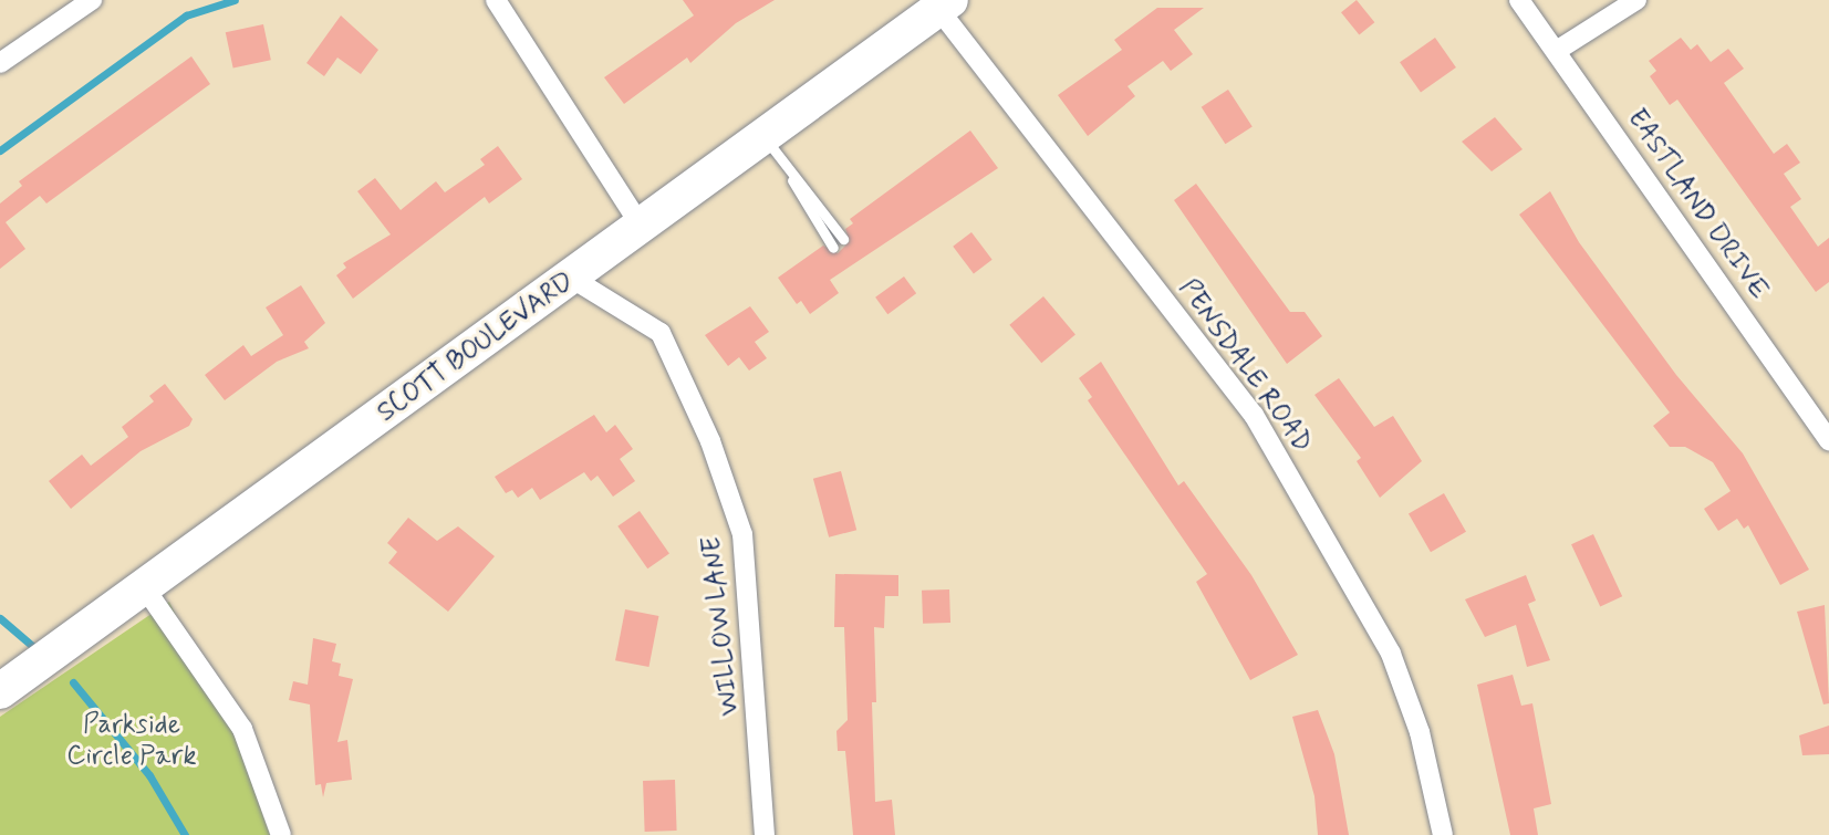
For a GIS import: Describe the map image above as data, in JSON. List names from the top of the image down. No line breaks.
{"streets":{"highway":["SCOTT BOULEVARD"],"street":["EASTLAND DRIVE","PENSDALE ROAD","WILLOW LANE"]},"crossings":[["SCOTT BOULEVARD","PENSDALE ROAD"],["SCOTT BOULEVARD","WILLOW LANE"]],"parks":["Parkside Circle Park"]}
